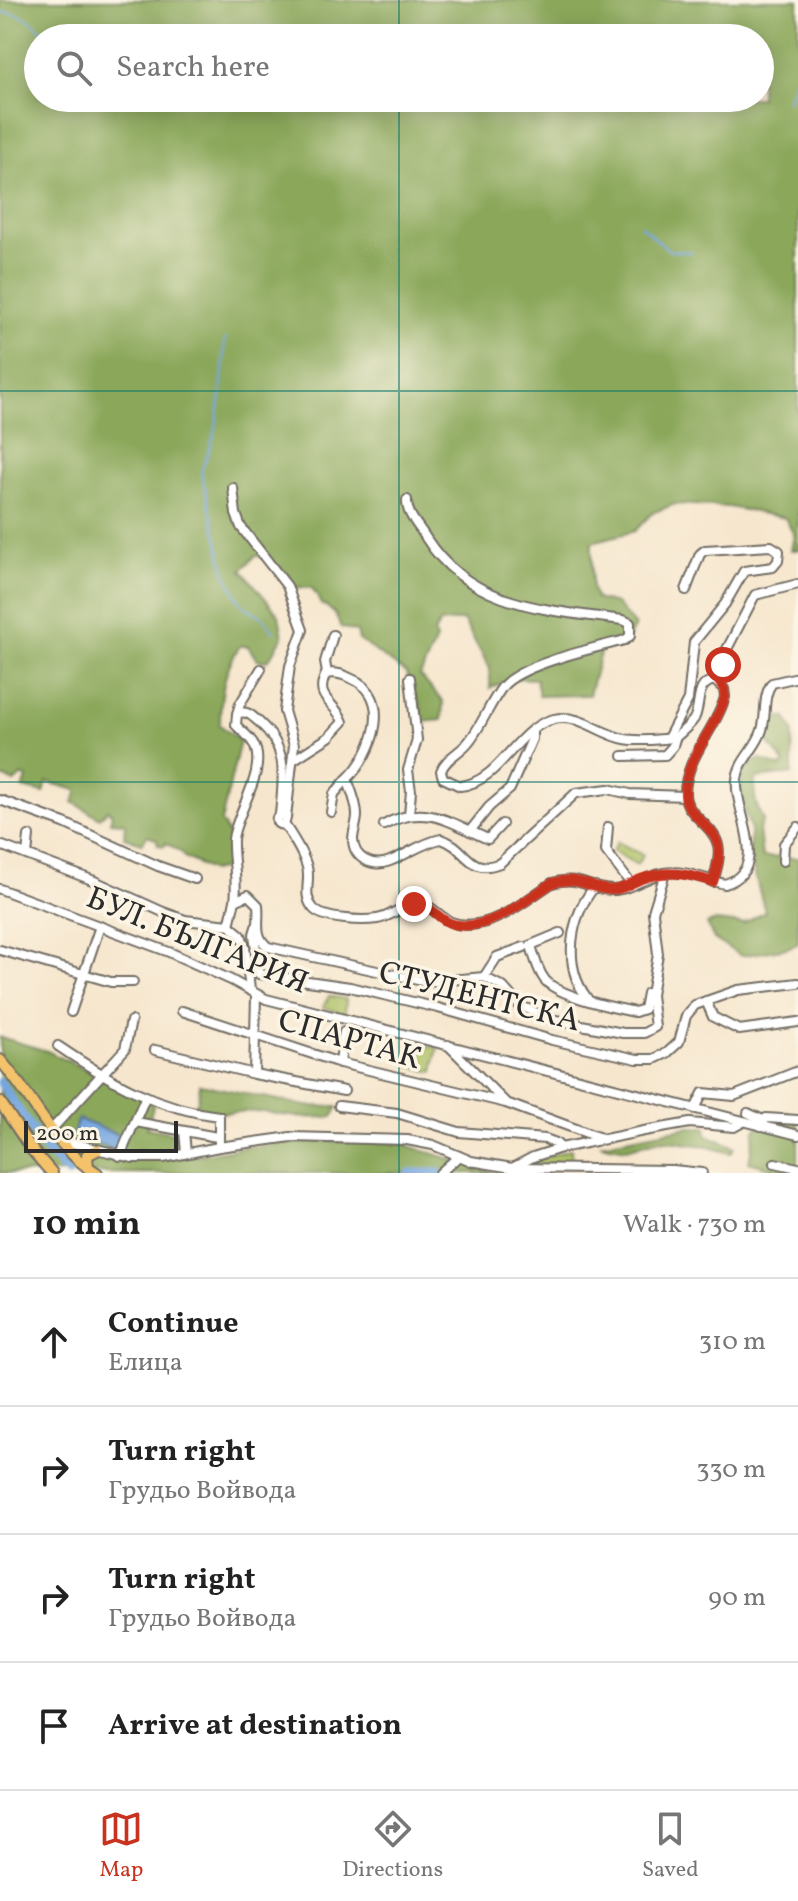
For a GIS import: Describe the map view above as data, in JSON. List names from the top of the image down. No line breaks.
{"streets":{"street":["БУЛ. БЪЛГАРИЯ","СТУДЕНТСКА","СПАРТАК"]},"scale_bar":"200 m","page":{"search":"Search here","scale":"200 m","heading":["10 min","Walk · 730 m"],"list":[["Continue","Елица","310 m"],["Turn right","Грудьо Войвода","330 m"],["Turn right","Грудьо Войвода","90 m"],"Arrive at destination"],"nav":["Map","Directions","Saved"]}}
